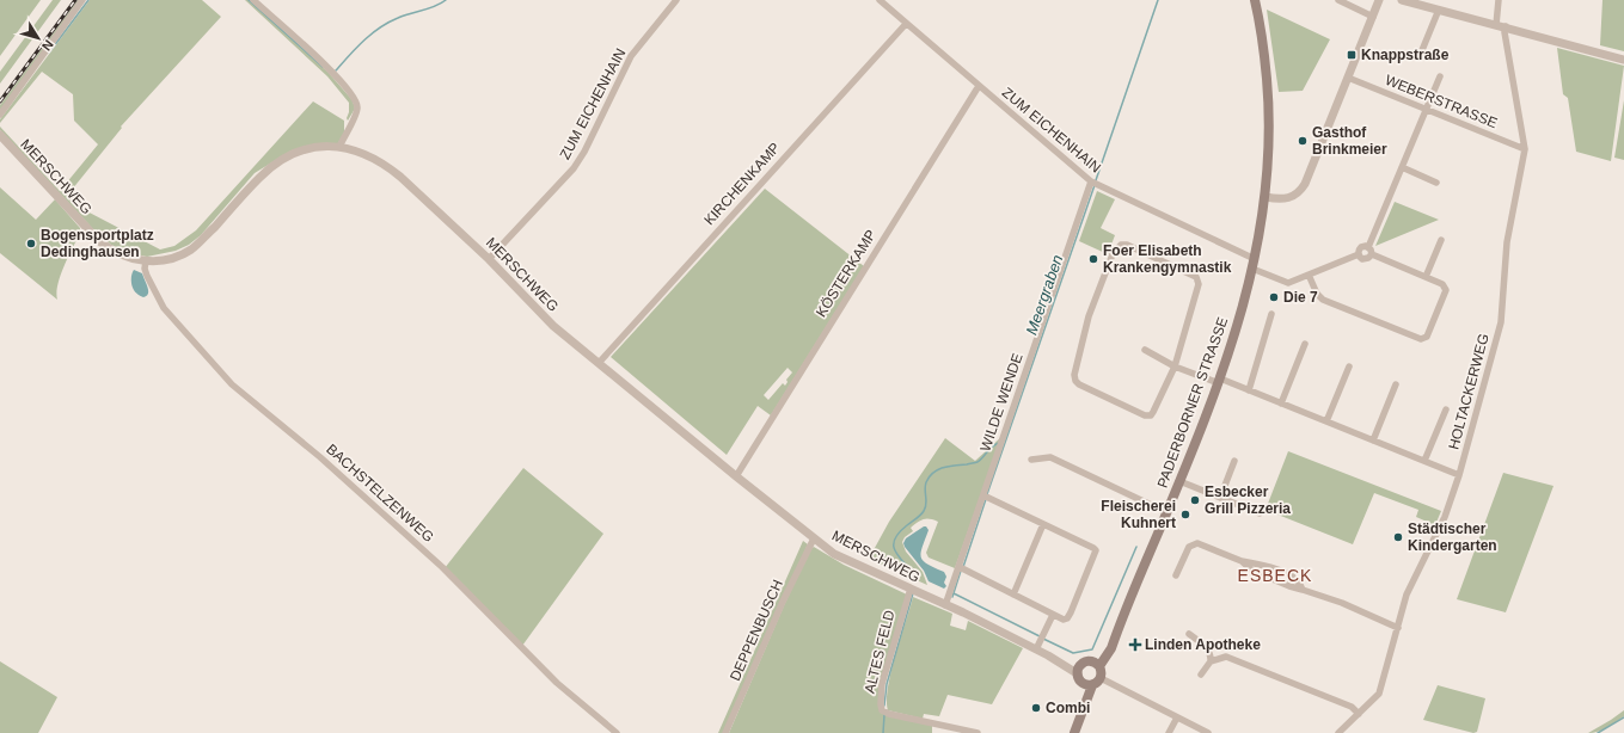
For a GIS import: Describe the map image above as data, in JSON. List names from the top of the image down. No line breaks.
{"streets":{"main road":["PADERBORNER STRASSE"],"street":["WEBERSTRASSE","ZUM EICHENHAIN","MERSCHWEG","KIRCHENKAMP","KÖSTERKAMP","HOLTACKERWEG","WILDE WENDE","BACHSTELZENWEG","DEPPENBUSCH","ALTES FELD"]},"crossings":[["WEBERSTRASSE","HOLTACKERWEG"],["ZUM EICHENHAIN","MERSCHWEG"],["ZUM EICHENHAIN","KIRCHENKAMP"],["ZUM EICHENHAIN","KÖSTERKAMP"],["ZUM EICHENHAIN","WILDE WENDE"],["ZUM EICHENHAIN","PADERBORNER STRASSE"],["MERSCHWEG","KIRCHENKAMP"],["MERSCHWEG","KÖSTERKAMP"],["MERSCHWEG","WILDE WENDE"],["MERSCHWEG","PADERBORNER STRASSE"],["MERSCHWEG","BACHSTELZENWEG"],["MERSCHWEG","DEPPENBUSCH"],["MERSCHWEG","ALTES FELD"]],"districts":["ESBECK"],"water":["Meergraben"],"places":{"transit":["Knappstraße"],"other":["Gasthof Brinkmeier","Bogensportplatz Dedinghausen","Foer Elisabeth Krankengymnastik","Die 7","Esbecker Grill Pizzeria","Fleischerei Kuhnert","Städtischer Kindergarten","Combi"],"health":["Linden Apotheke"]},"north":"bottom right"}
